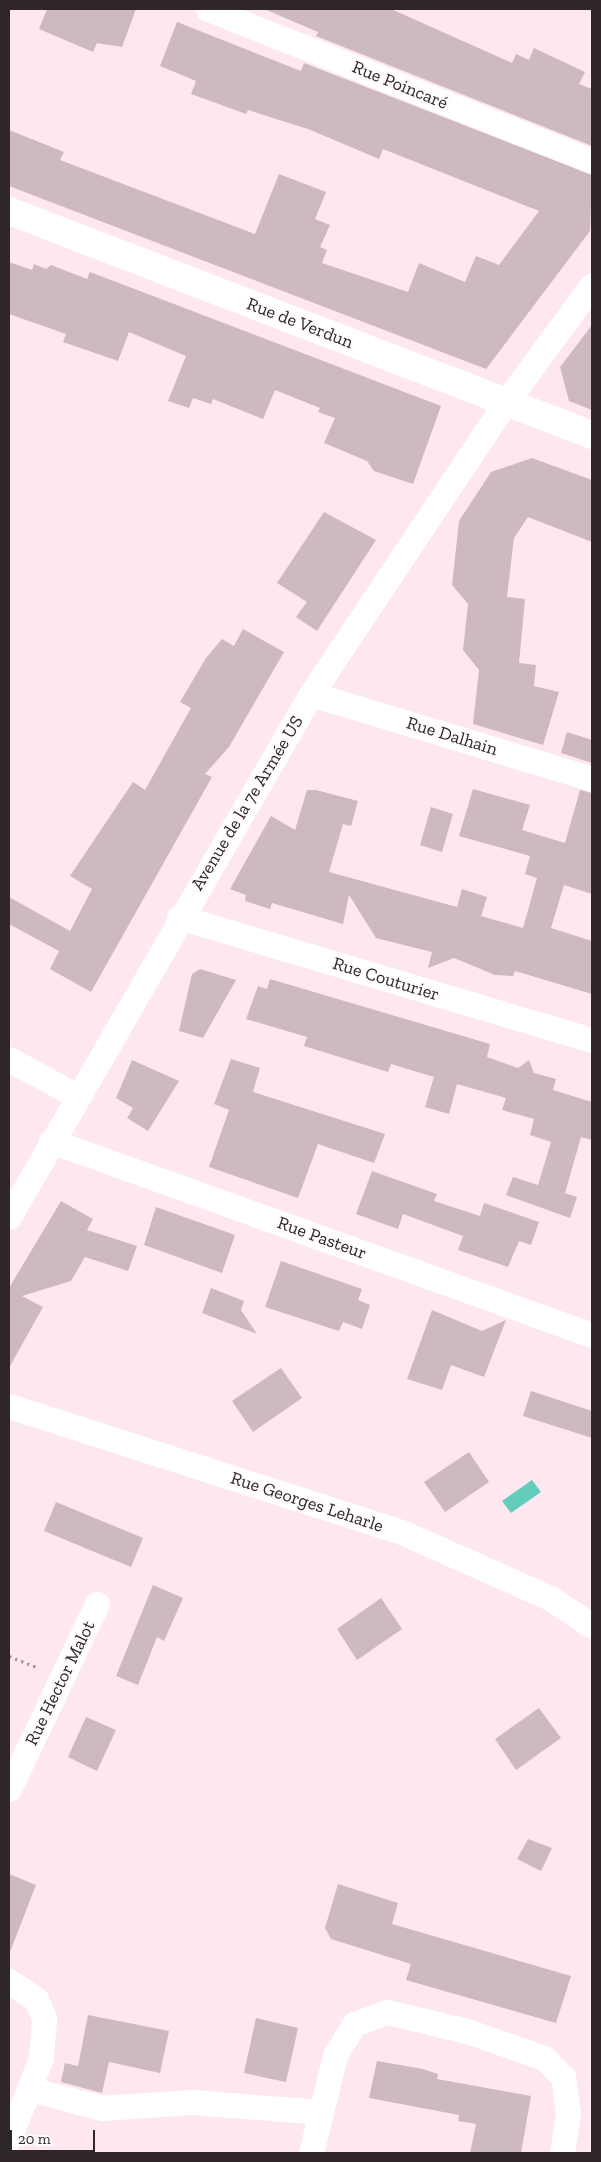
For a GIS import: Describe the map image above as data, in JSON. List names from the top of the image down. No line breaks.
{"streets":{"main road":["Rue de Verdun"],"street":["Rue Poincaré","Rue Dalhain","Avenue de la 7e Armée US","Rue Couturier","Rue Pasteur","Rue Georges Leharle","Rue Hector Malot"]},"crossings":[["Rue de Verdun","Avenue de la 7e Armée US"],["Rue Dalhain","Avenue de la 7e Armée US"],["Avenue de la 7e Armée US","Rue Couturier"],["Avenue de la 7e Armée US","Rue Pasteur"]],"scale_bar":"20 m"}
